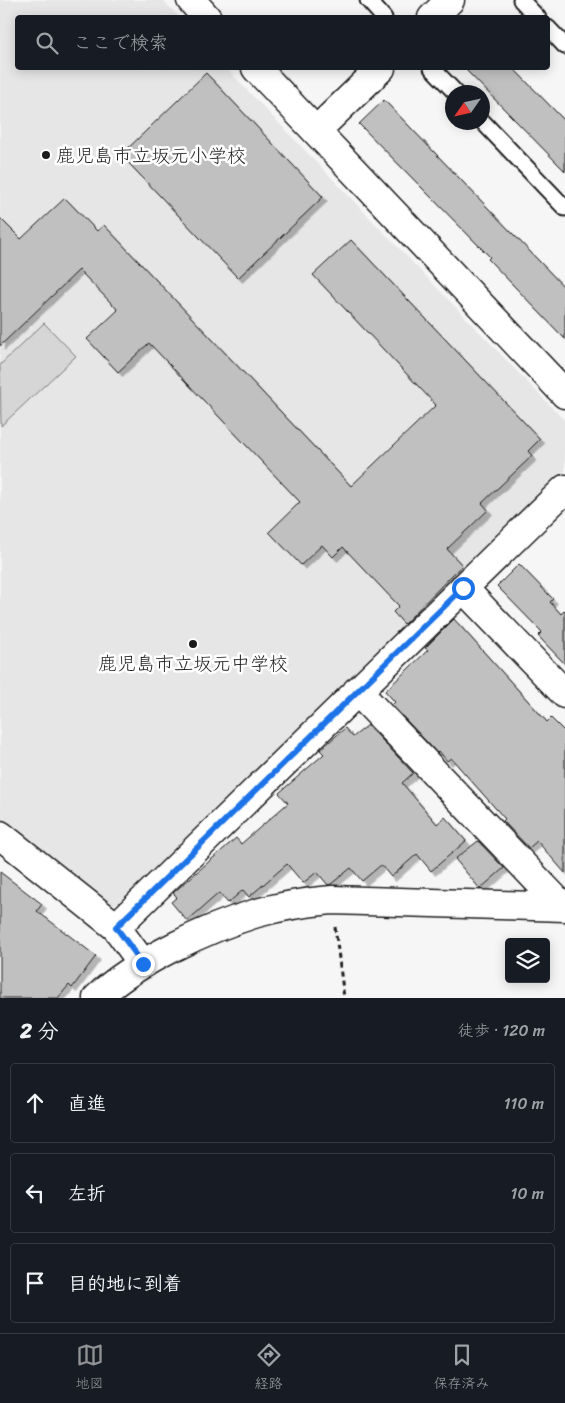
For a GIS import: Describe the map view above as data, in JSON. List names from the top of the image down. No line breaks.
{"places":["鹿児島市立坂元小学校","鹿児島市立坂元中学校"],"north":"bottom left","page":{"search":"ここで検索","heading":["2 分","徒歩 · 120 m"],"list":[["直進","110 m"],["左折","10 m"],"目的地に到着"],"nav":["地図","経路","保存済み"]}}
